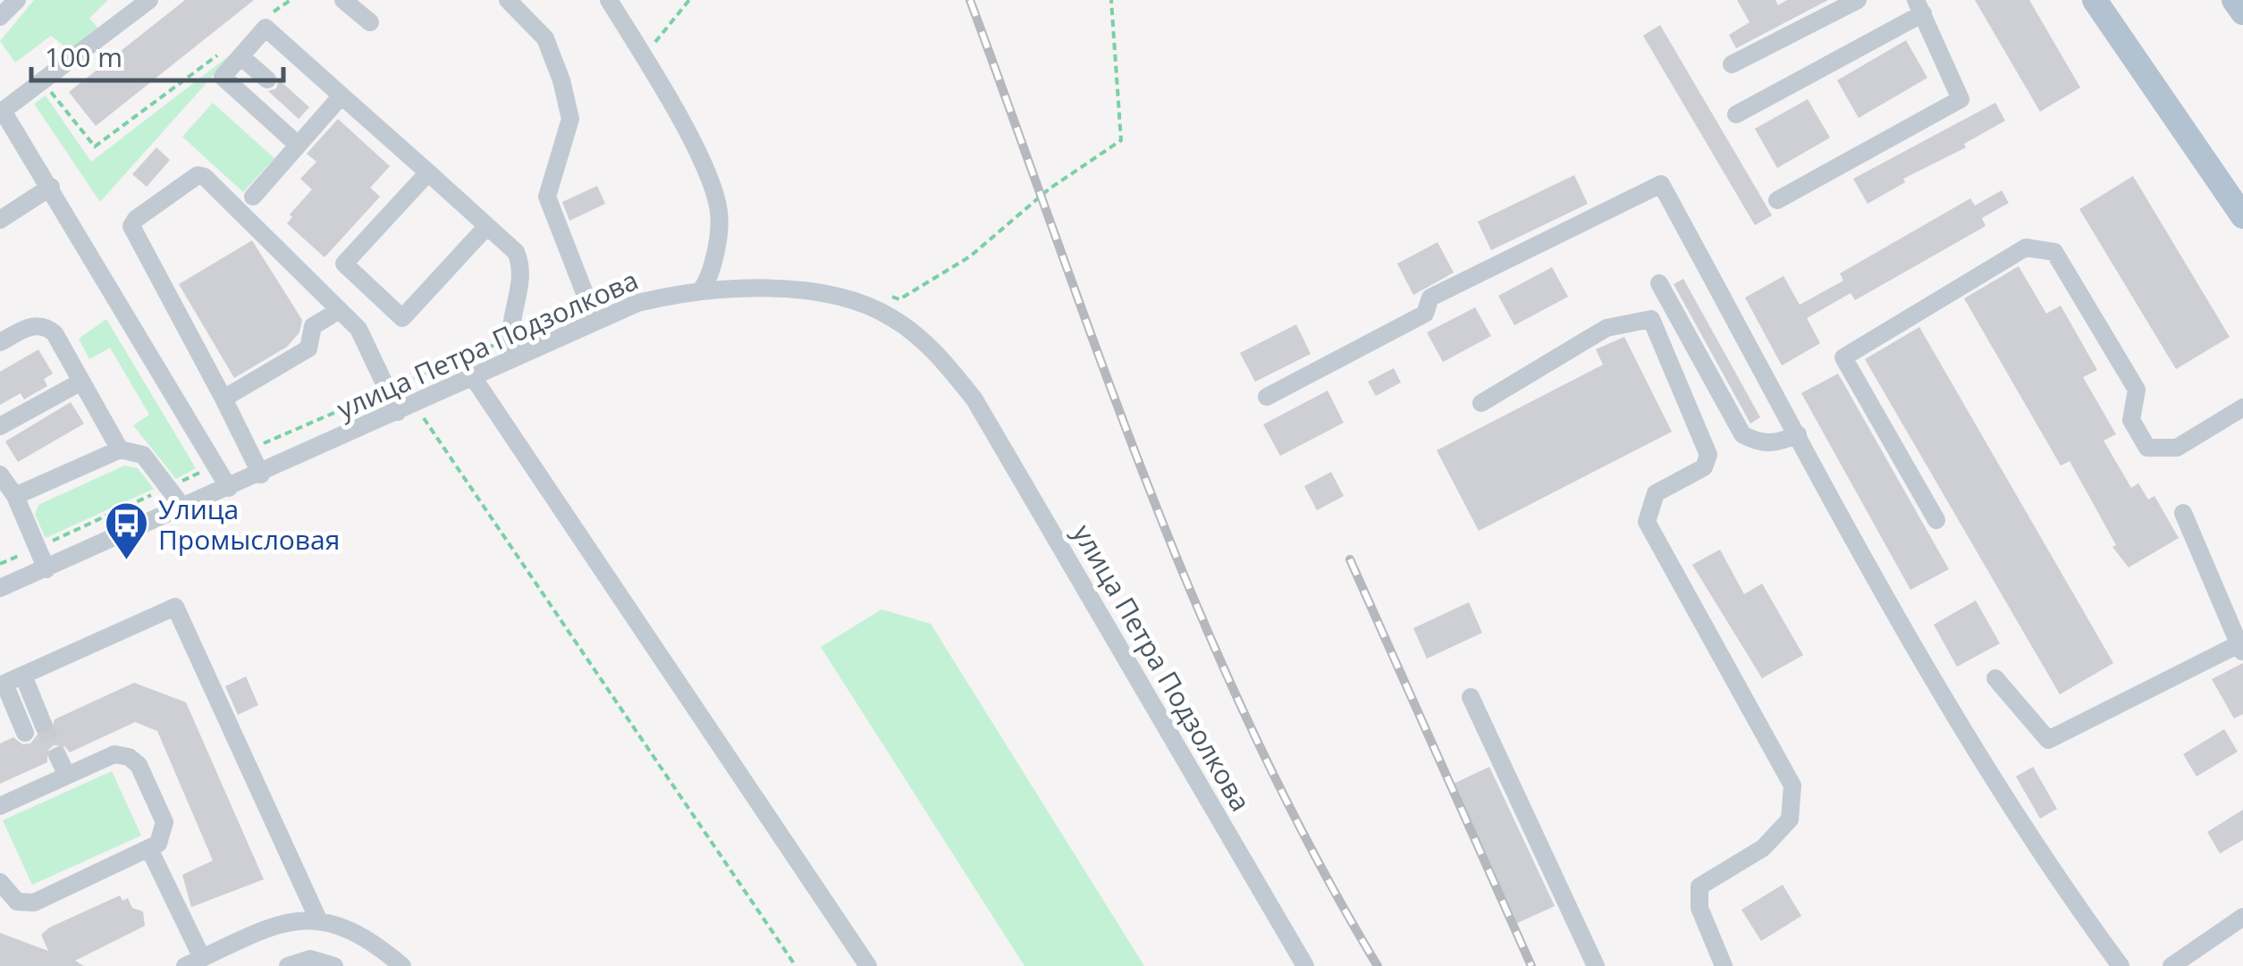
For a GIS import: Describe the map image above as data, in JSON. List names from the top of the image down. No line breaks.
{"streets":{"street":["улица Петра Подзолкова"]},"places":{"bus stop":["Улица Промысловая"]},"scale_bar":"100 m"}
